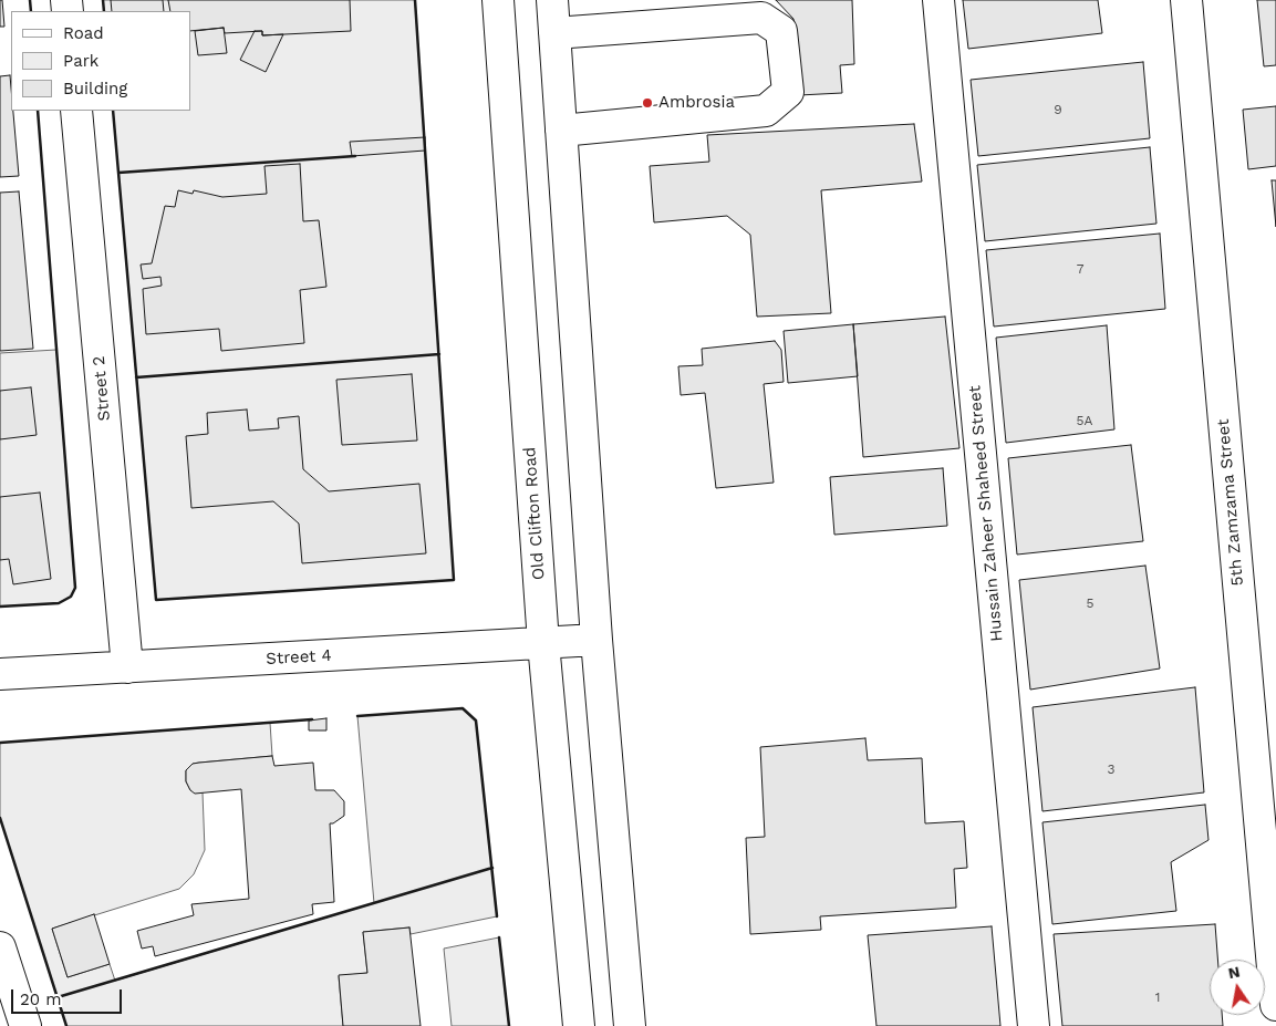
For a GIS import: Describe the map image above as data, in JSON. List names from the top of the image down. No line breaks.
{"streets":{"street":["Street 2","5th Zamzama Street","Old Clifton Road","Hussain Zaheer Shaheed Street","Street 4"]},"crossings":[["Street 2","Street 4"],["Old Clifton Road","Street 4"]],"places":["Ambrosia"],"house_numbers":["9","7","5A","5","3","1"],"legend":["Road","Park","Building"],"scale_bar":"20 m","north":"top"}
